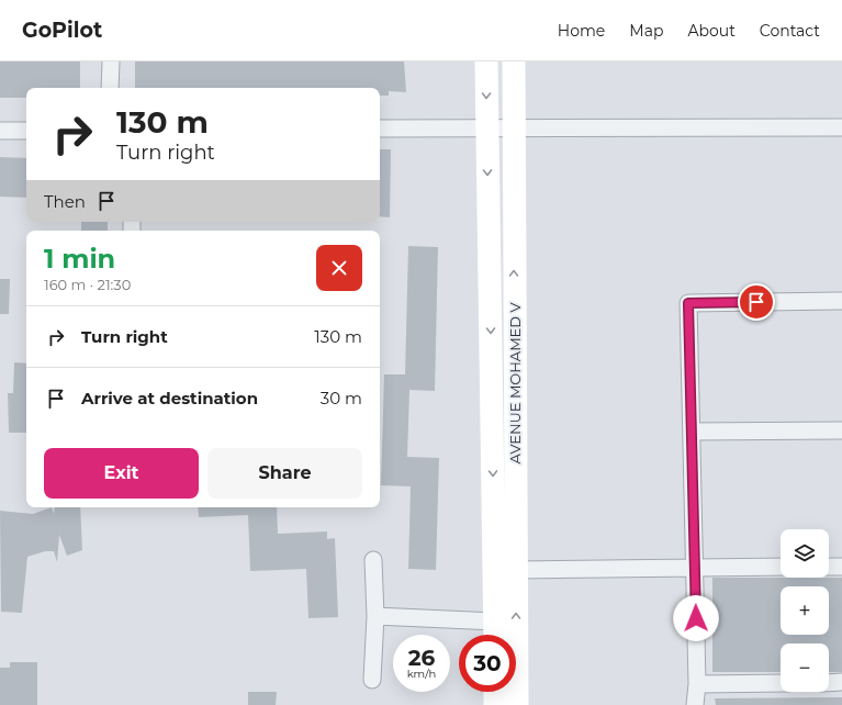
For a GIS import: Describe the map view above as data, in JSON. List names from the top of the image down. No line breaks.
{"streets":{"street":["AVENUE MOHAMED V"]},"page":{"header":"GoPilot","nav":["Home","Map","About","Contact"],"turn":["130 m","Turn right"],"then":"Then","heading":["1 min","160 m · 21:30"],"list":[{"name":"Turn right","value":"130 m"},{"name":"Arrive at destination","value":"30 m"}],"buttons":["Exit","Share"],"map_buttons":["+","−"],"speed":"26 km/h","limit":"30"}}
